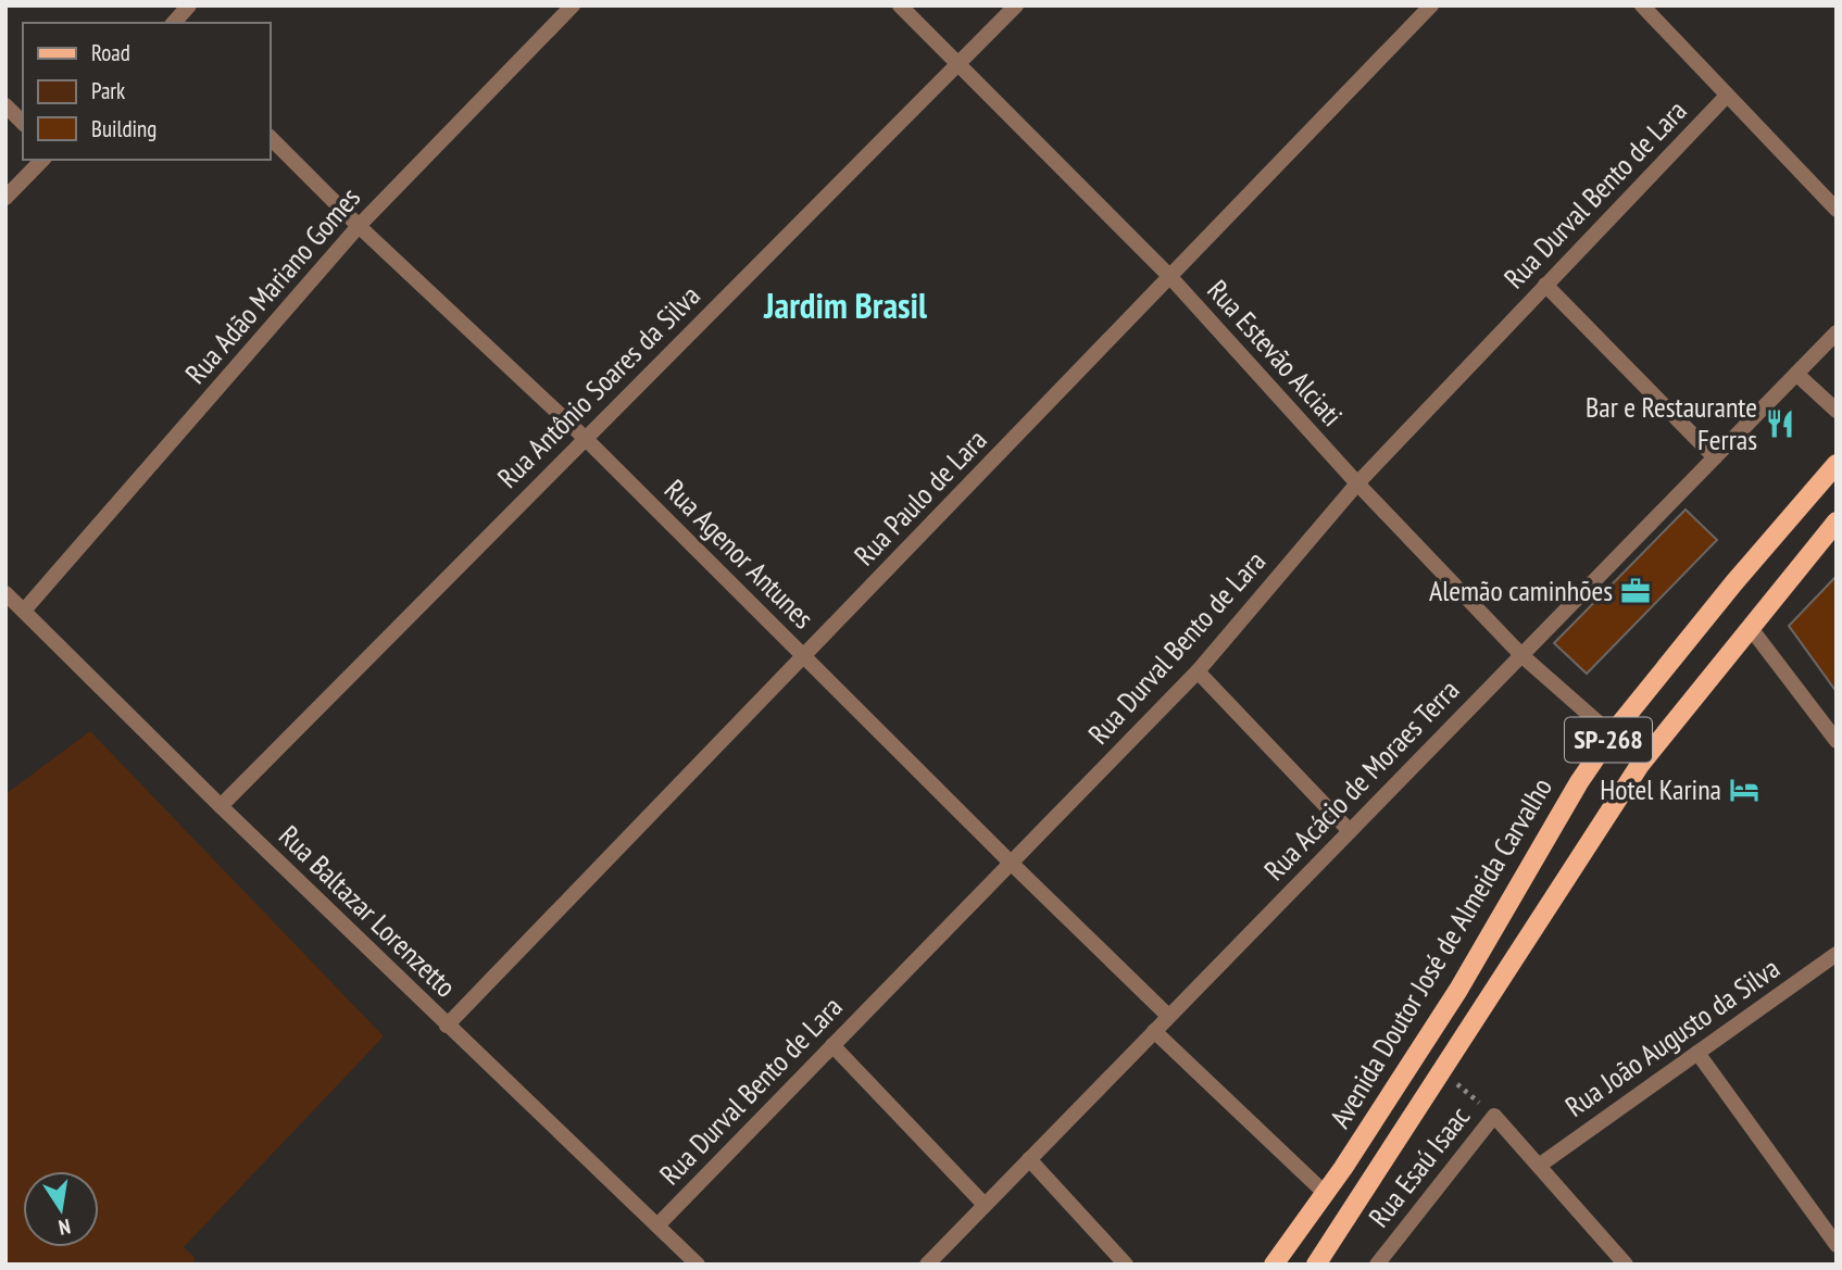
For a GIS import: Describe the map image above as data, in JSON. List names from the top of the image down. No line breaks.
{"streets":{"main road":["SP-268","Avenida Doutor José de Almeida Carvalho"],"street":["Rua Durval Bento de Lara","Rua Adão Mariano Gomes","Rua Estevão Alciati","Rua Antônio Soares da Silva","Rua Paulo de Lara","Rua Agenor Antunes","Rua Acácio de Moraes Terra","Rua Baltazar Lorenzetto","Rua João Augusto da Silva","Rua Esaú Isaac"]},"crossings":[["Rua Durval Bento de Lara","Rua Estevão Alciati"],["Rua Durval Bento de Lara","Rua Agenor Antunes"],["Rua Durval Bento de Lara","Rua Baltazar Lorenzetto"],["Rua Adão Mariano Gomes","Rua Agenor Antunes"],["Rua Adão Mariano Gomes","Rua Baltazar Lorenzetto"],["Rua Estevão Alciati","Rua Antônio Soares da Silva"],["Rua Estevão Alciati","Rua Paulo de Lara"],["Rua Estevão Alciati","Rua Acácio de Moraes Terra"],["Rua Estevão Alciati","Avenida Doutor José de Almeida Carvalho"],["Rua Antônio Soares da Silva","Rua Agenor Antunes"],["Rua Antônio Soares da Silva","Rua Baltazar Lorenzetto"],["Rua Paulo de Lara","Rua Agenor Antunes"],["Rua Paulo de Lara","Rua Baltazar Lorenzetto"],["Rua Agenor Antunes","Rua Acácio de Moraes Terra"],["Rua João Augusto da Silva","Rua Esaú Isaac"]],"districts":["Jardim Brasil"],"places":{"restaurant":["Bar e Restaurante Ferras"],"office":["Alemão caminhões"],"hotel":["Hotel Karina"]},"legend":["Road","Park","Building"],"north":"bottom"}
